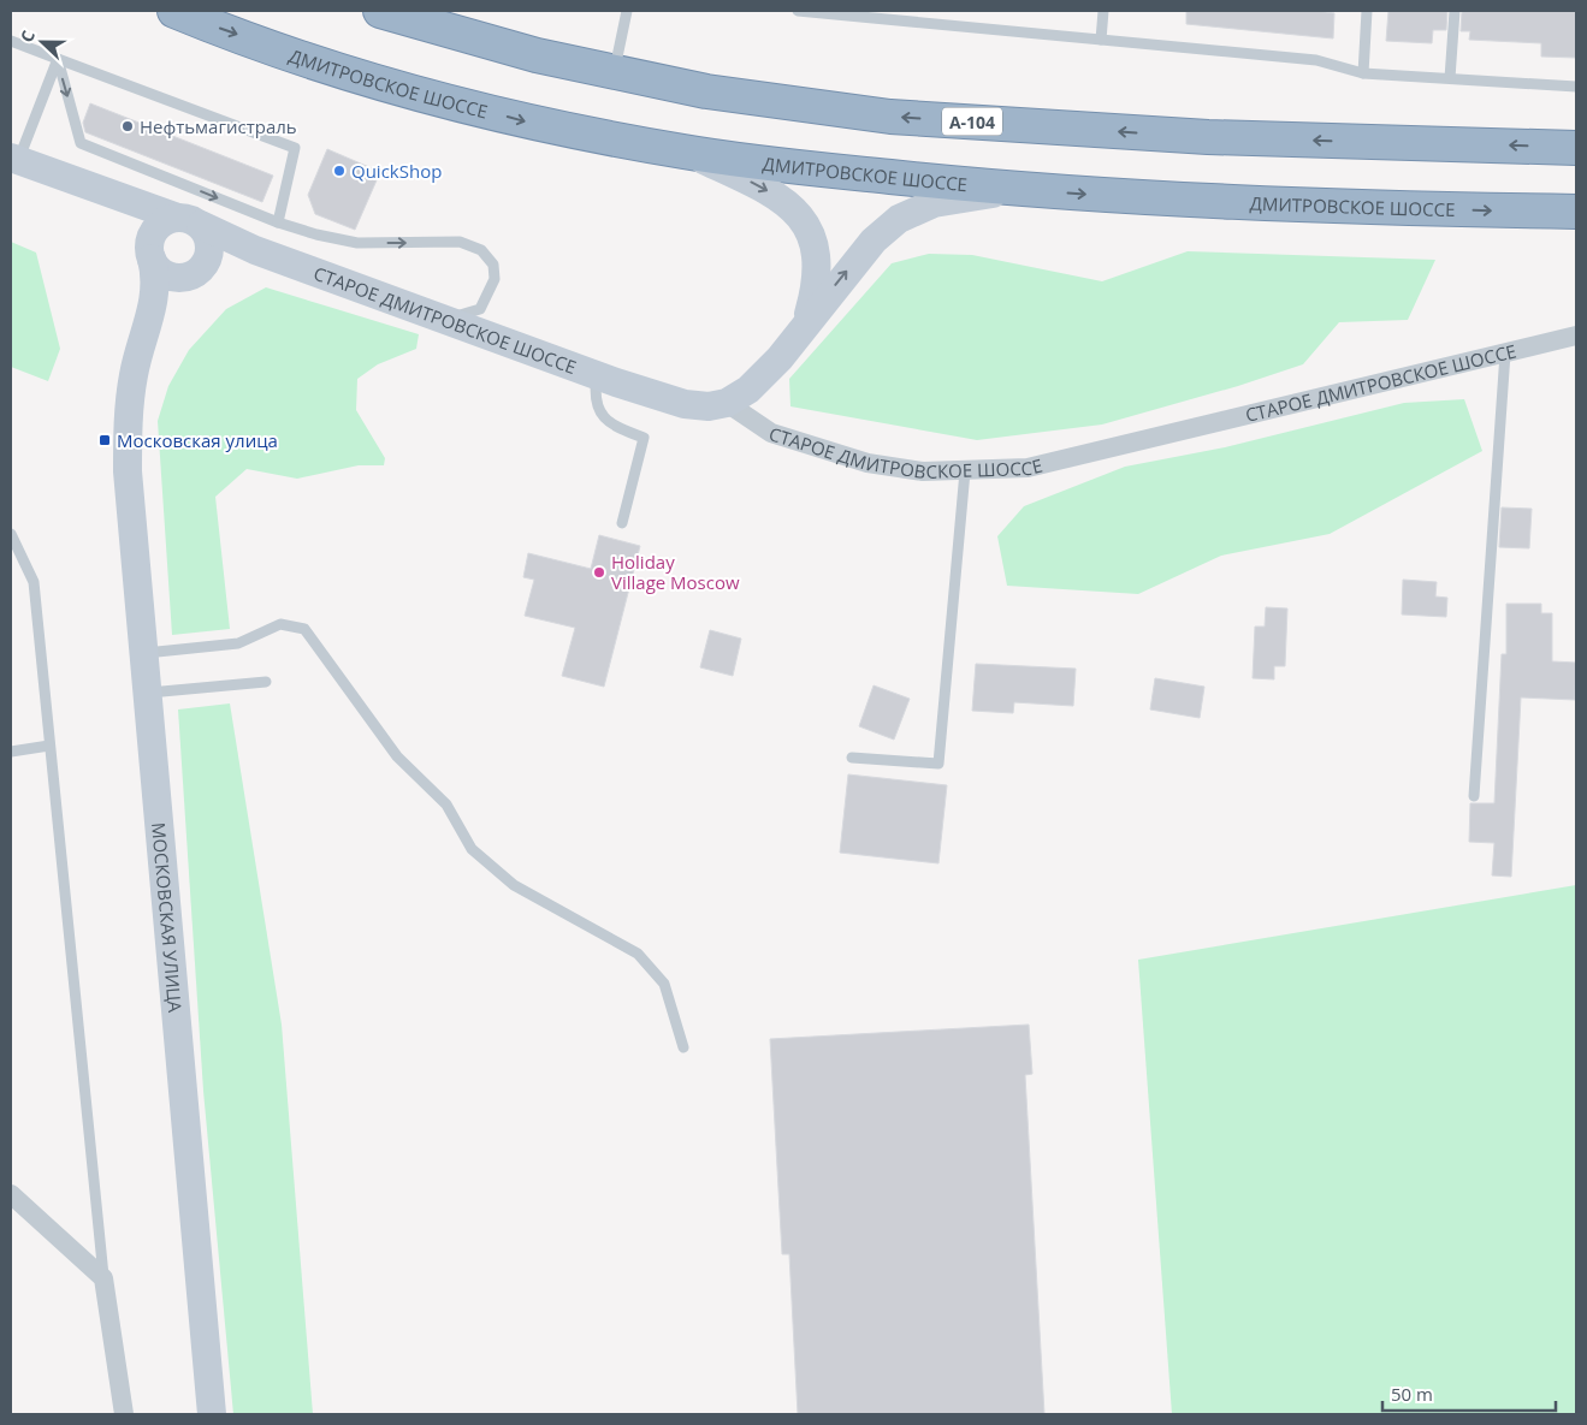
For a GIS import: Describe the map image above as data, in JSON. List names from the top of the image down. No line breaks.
{"streets":{"highway":["ДМИТРОВСКОЕ ШОССЕ","А-104"],"main road":["СТАРОЕ ДМИТРОВСКОЕ ШОССЕ","МОСКОВСКАЯ УЛИЦА"]},"crossings":[["СТАРОЕ ДМИТРОВСКОЕ ШОССЕ","МОСКОВСКАЯ УЛИЦА"]],"places":{"other":["Нефтьмагистраль","QuickShop","Holiday Village Moscow"],"transit":["Московская улица"]},"scale_bar":"50 m","north":"left"}
